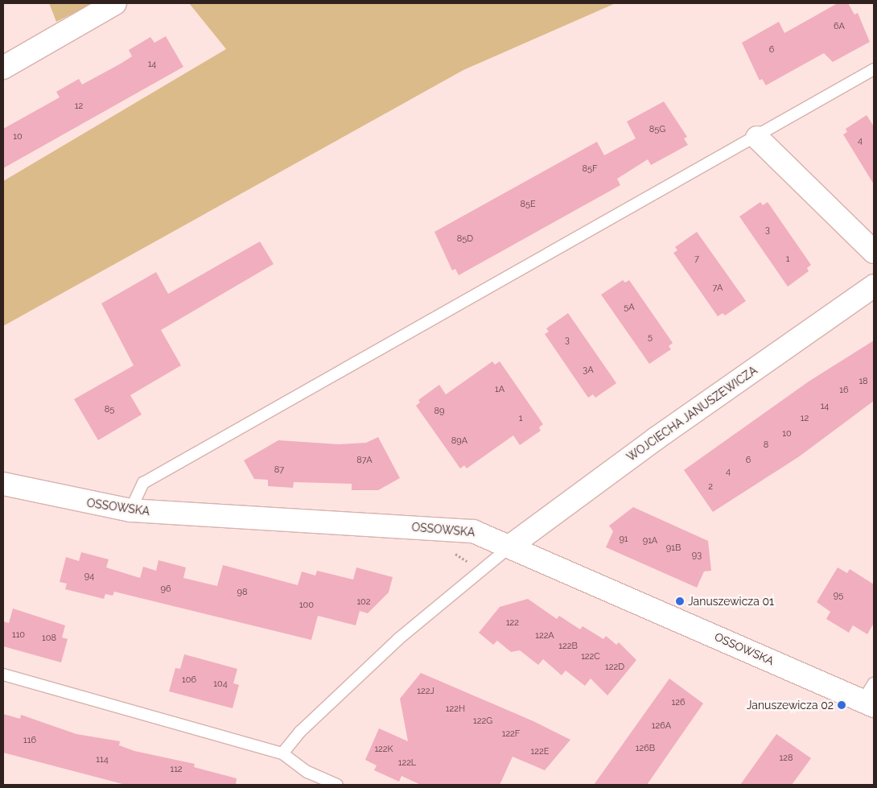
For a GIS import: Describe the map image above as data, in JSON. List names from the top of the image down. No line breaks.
{"streets":{"street":["WOJCIECHA JANUSZEWICZA","OSSOWSKA"]},"crossings":[["WOJCIECHA JANUSZEWICZA","OSSOWSKA"]],"places":["Januszewicza 01","Januszewicza 02"],"house_numbers":["6A","6","14","12","85G","10","4","85F","85E","3","85D","7","1","7A","5A","5","3","3A","18","1A","16","14","85","89","1","12","10","89A","8","87A","6","87","4","2","91","91A","91B","93","94","96","98","95","102","100","122","110","122A","108","122B","122C","122D","106","104","122J","126","122H","122G","126A","122F","116","126B","122K","122E","128","114","122L","112"]}
